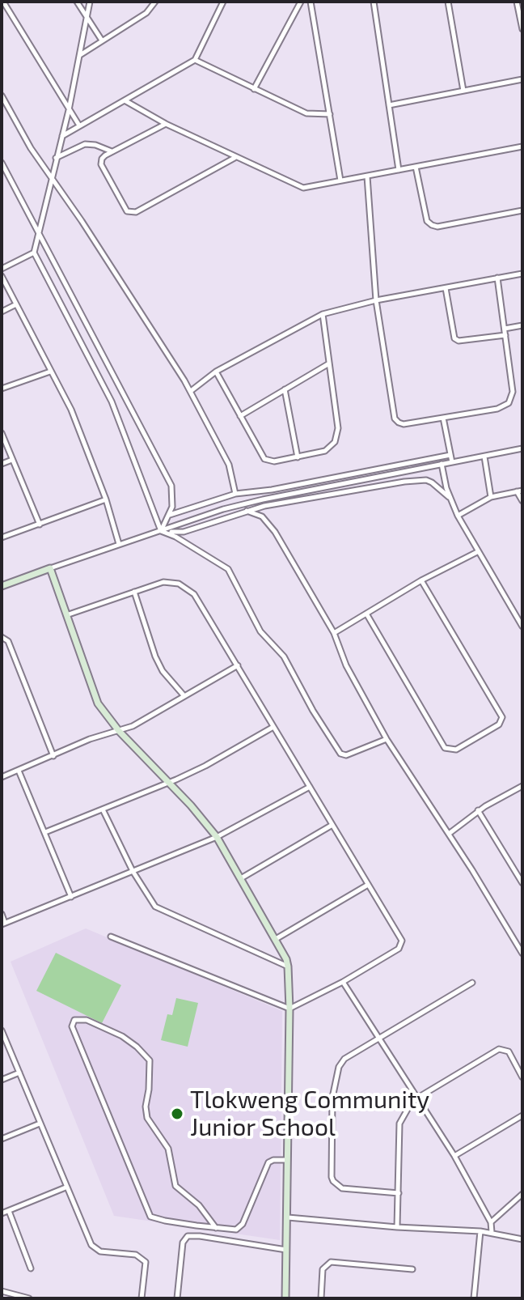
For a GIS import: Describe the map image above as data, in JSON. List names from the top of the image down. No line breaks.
{"places":["Tlokweng Community Junior School"]}
